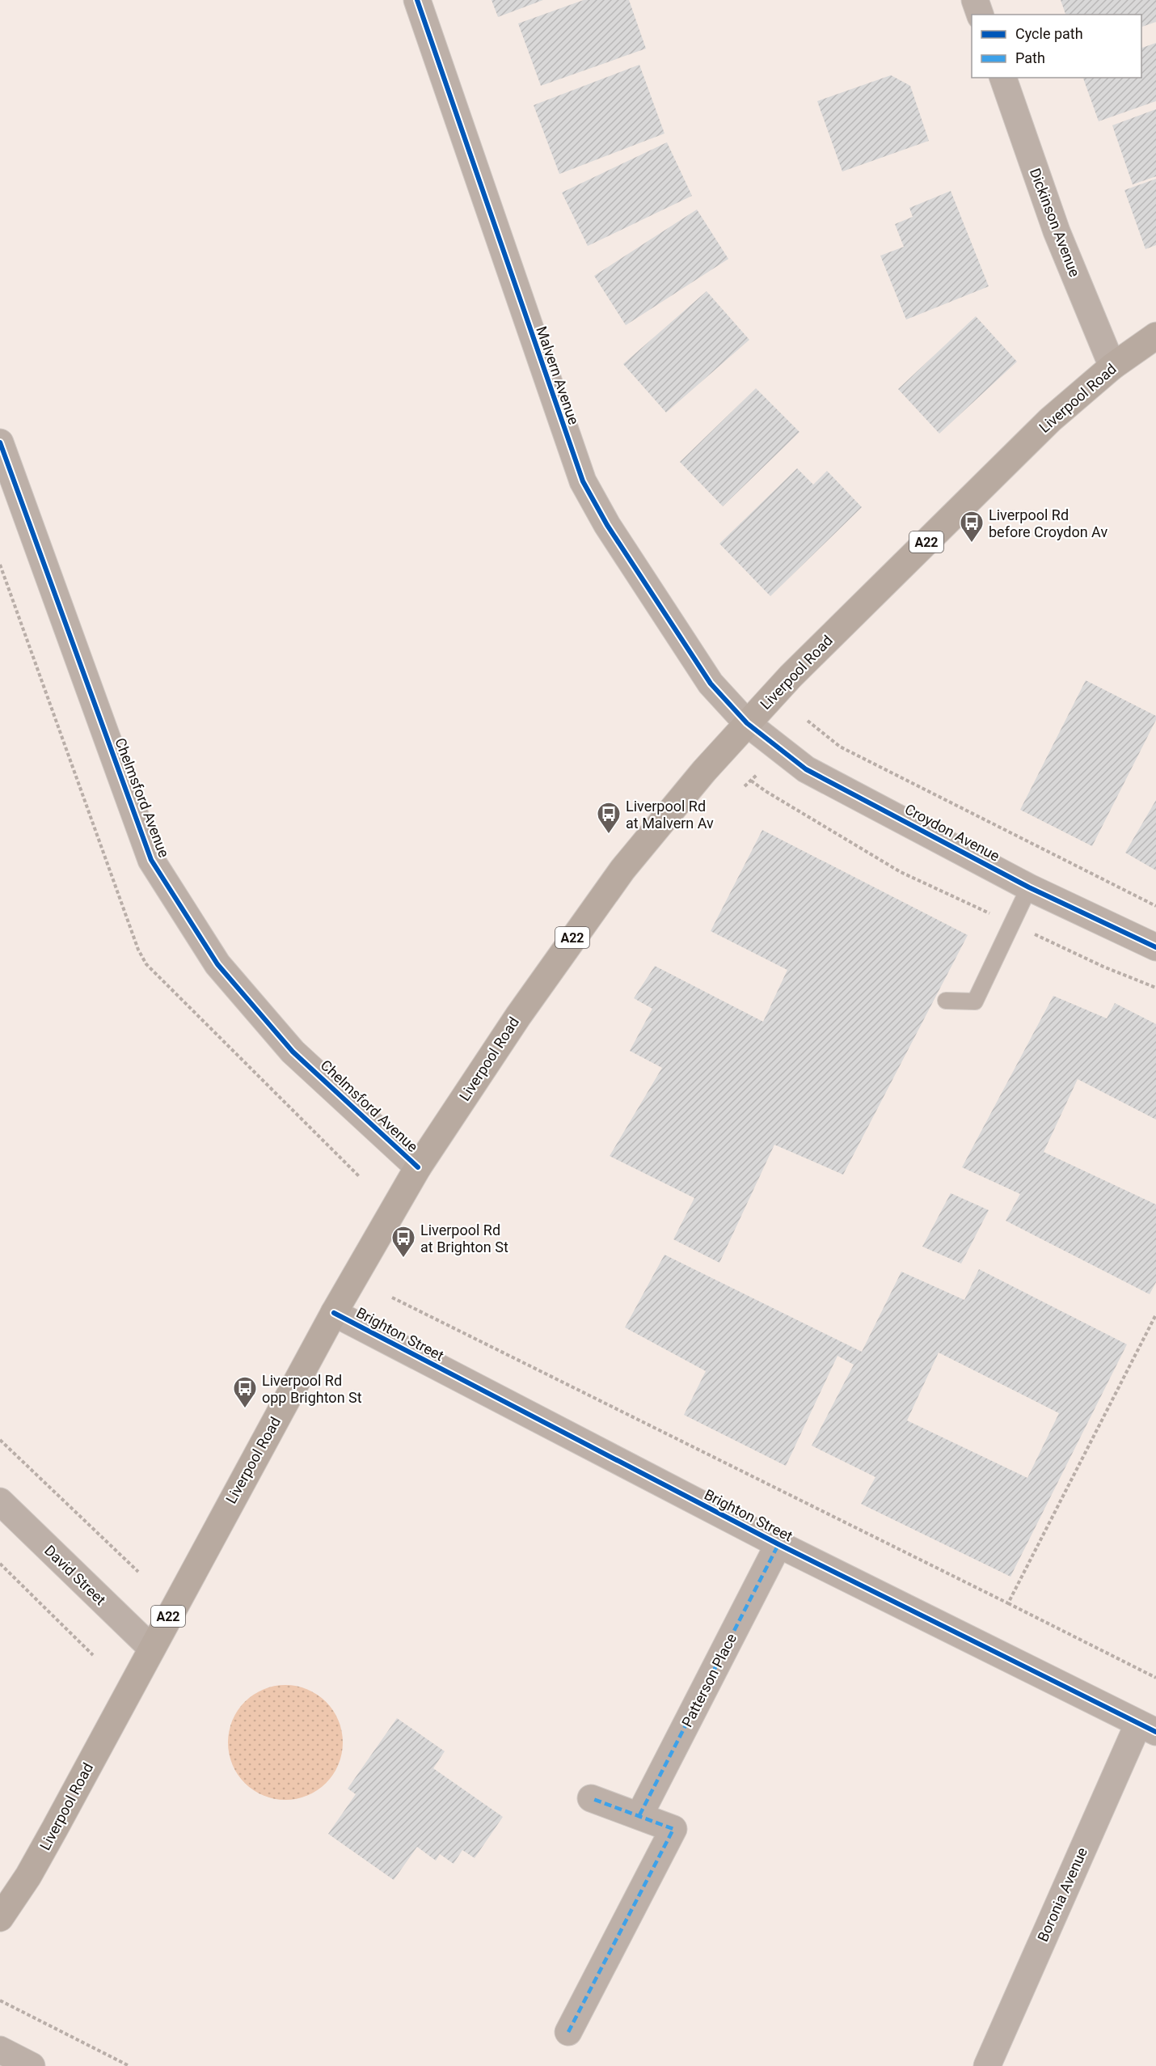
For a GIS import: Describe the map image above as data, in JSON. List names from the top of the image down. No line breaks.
{"streets":{"highway":["Liverpool Road","A22"],"street":["Dickinson Avenue","Malvern Avenue","Chelmsford Avenue","Croydon Avenue","Brighton Street","David Street","Patterson Place","Boronia Avenue"]},"crossings":[["Dickinson Avenue","Liverpool Road"],["Malvern Avenue","Liverpool Road"],["Malvern Avenue","Croydon Avenue"],["Liverpool Road","Chelmsford Avenue"],["Liverpool Road","Croydon Avenue"],["Liverpool Road","Brighton Street"],["Liverpool Road","David Street"],["Brighton Street","Patterson Place"],["Brighton Street","Boronia Avenue"]],"places":{"bus stop":["Liverpool Rd before Croydon Av","Liverpool Rd at Malvern Av","Liverpool Rd at Brighton St","Liverpool Rd opp Brighton St"]},"legend":["Cycle path","Path"]}
